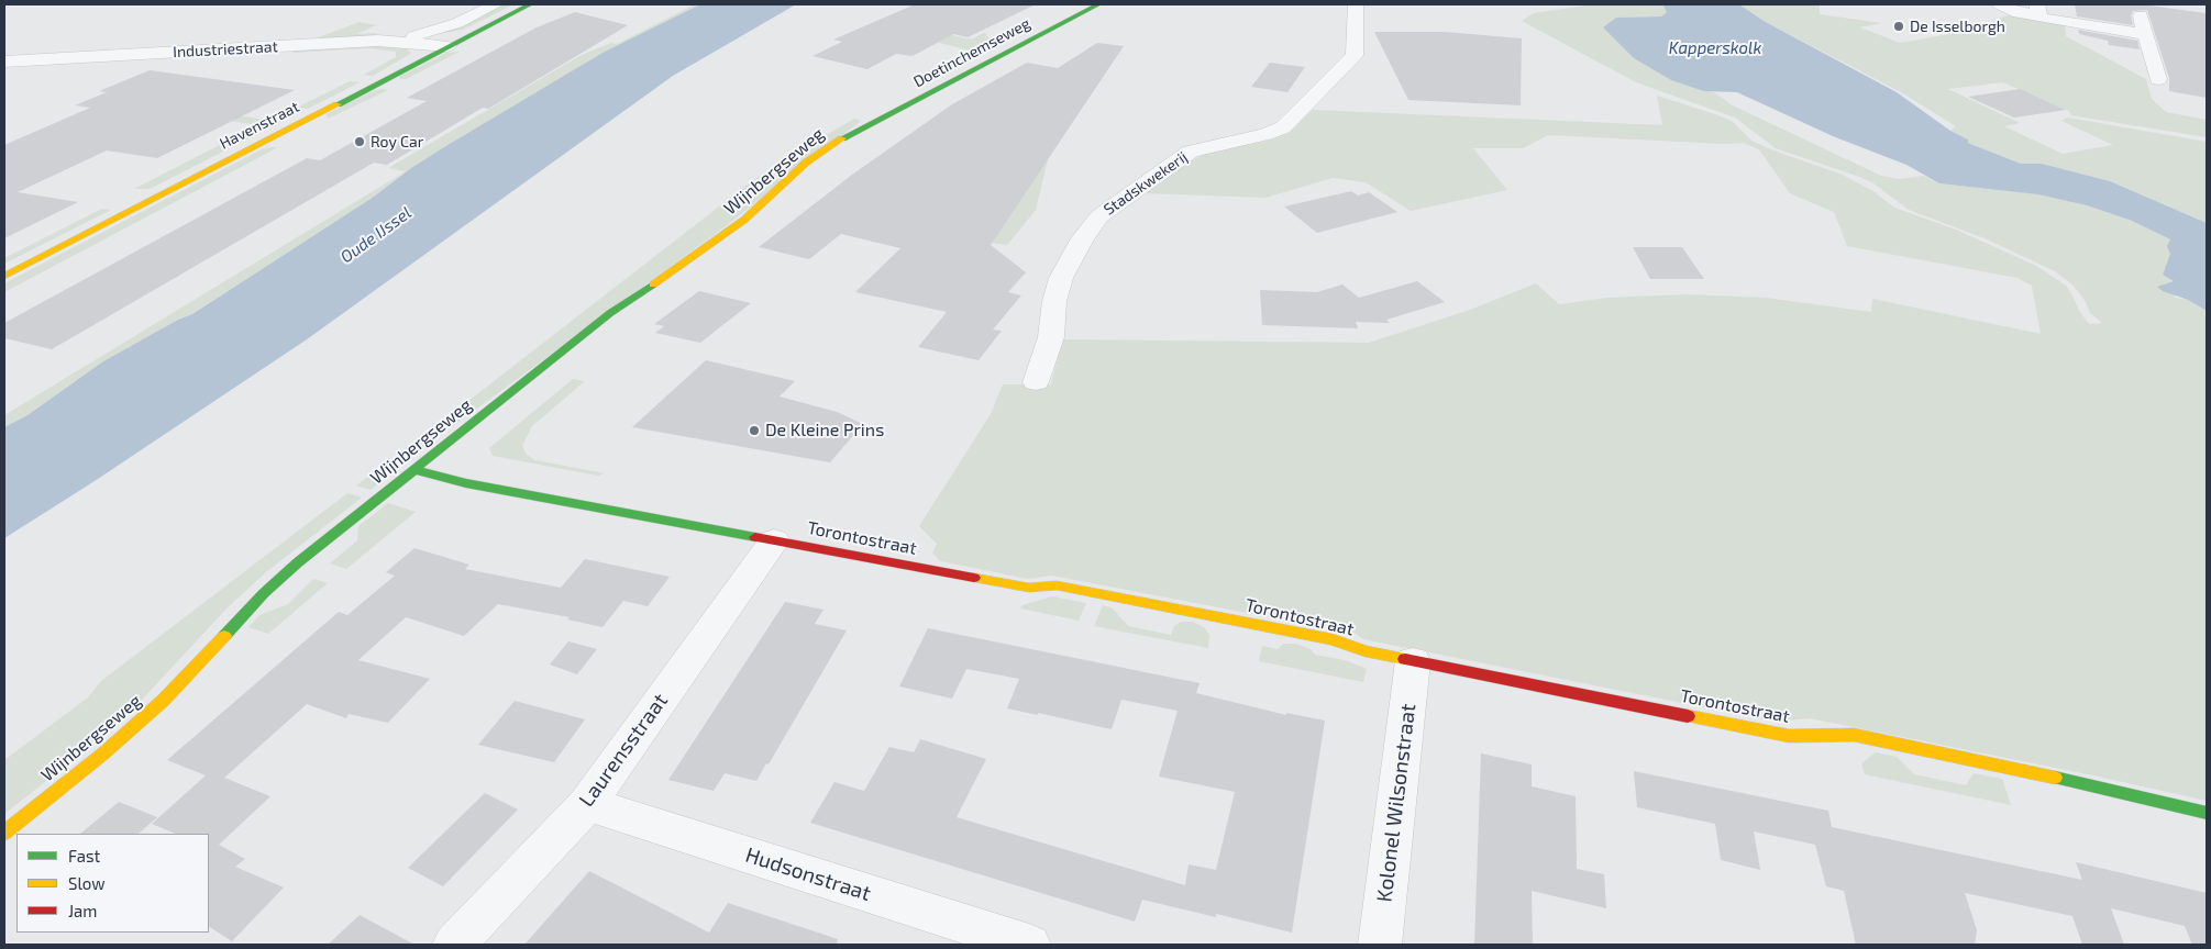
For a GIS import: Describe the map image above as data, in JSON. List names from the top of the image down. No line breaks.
{"streets":{"street":["Industriestraat","Doetinchemseweg","Havenstraat","Wijnbergseweg","Stadskwekerij","Torontostraat","Laurensstraat","Kolonel Wilsonstraat","Hudsonstraat"]},"crossings":[["Industriestraat","Havenstraat"],["Doetinchemseweg","Wijnbergseweg"],["Wijnbergseweg","Torontostraat"],["Torontostraat","Laurensstraat"],["Torontostraat","Kolonel Wilsonstraat"],["Laurensstraat","Hudsonstraat"]],"water":["Kapperskolk","Oude IJssel"],"places":["De Isselborgh","Roy Car","De Kleine Prins"],"legend":["Fast","Slow","Jam"]}
